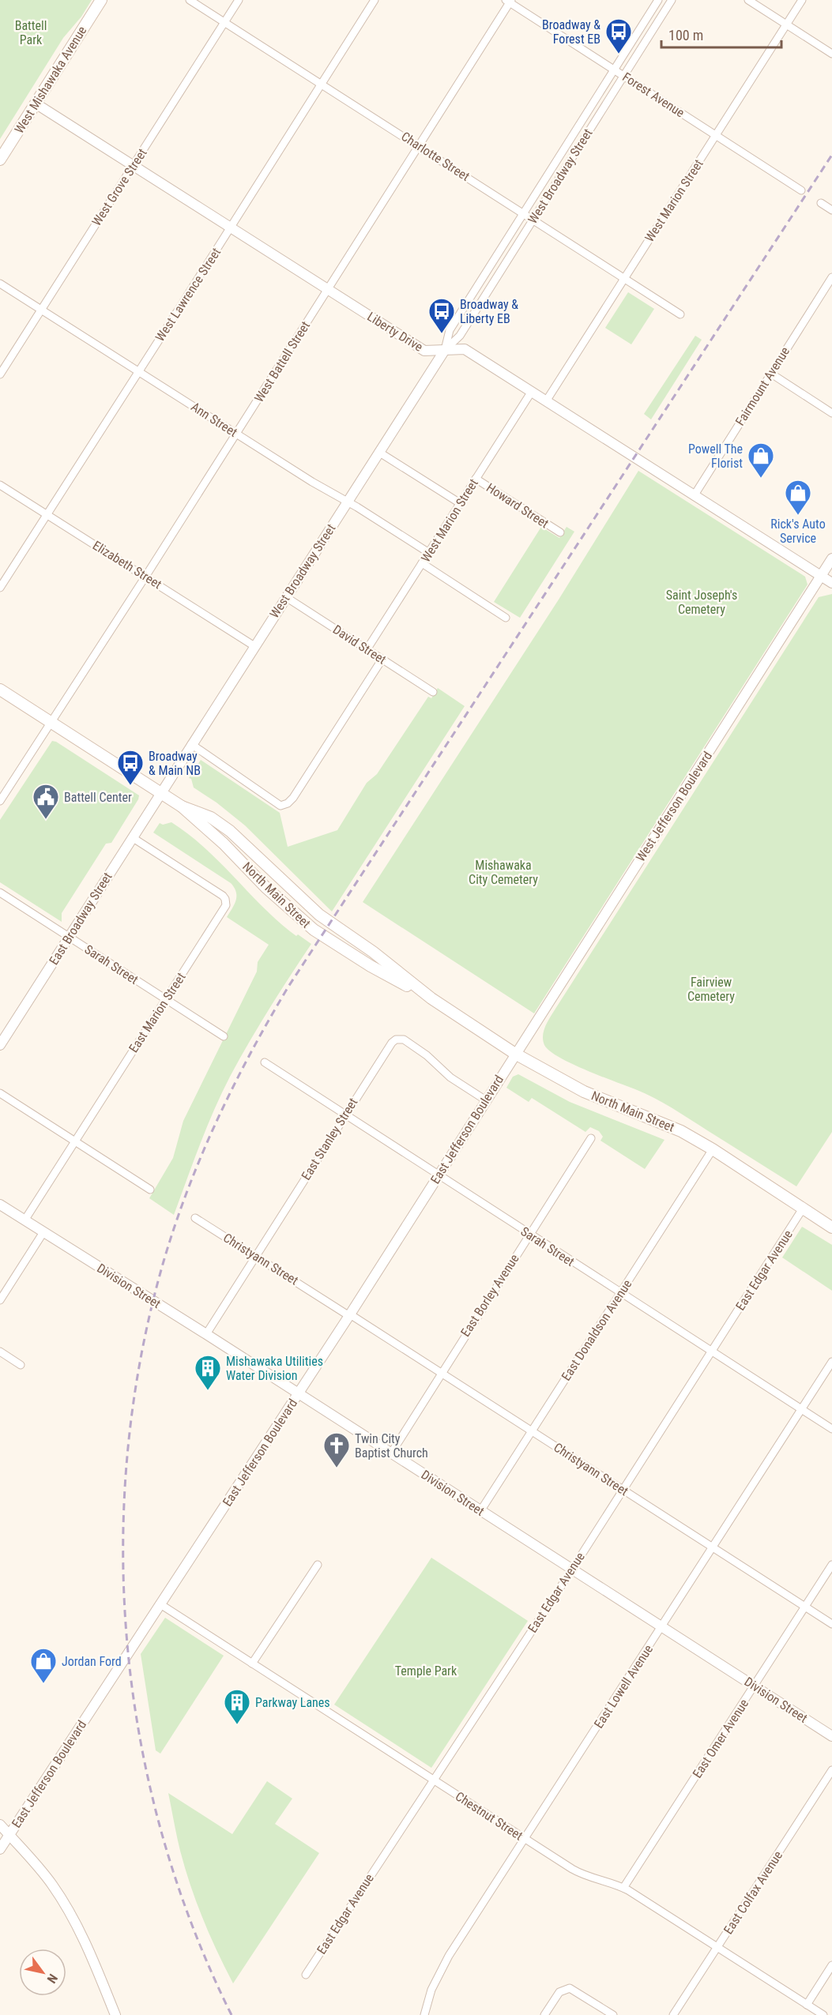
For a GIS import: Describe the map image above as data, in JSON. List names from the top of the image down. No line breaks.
{"streets":{"main road":["West Mishawaka Avenue","North Main Street"],"street":["Forest Avenue","Charlotte Street","West Broadway Street","West Grove Street","West Marion Street","West Lawrence Street","Liberty Drive","West Battell Street","Fairmount Avenue","Ann Street","Howard Street","Elizabeth Street","David Street","West Jefferson Boulevard","East Broadway Street","Sarah Street","East Marion Street","East Jefferson Boulevard","East Stanley Street","Christyann Street","East Edgar Avenue","Division Street","East Borley Avenue","East Donaldson Avenue","East Lowell Avenue","East Omer Avenue","Chestnut Street","East Colfax Avenue"]},"crossings":[["West Mishawaka Avenue","Liberty Drive"],["Forest Avenue","West Broadway Street"],["Forest Avenue","West Marion Street"],["Forest Avenue","West Battell Street"],["Charlotte Street","West Broadway Street"],["Charlotte Street","West Grove Street"],["Charlotte Street","West Marion Street"],["Charlotte Street","West Lawrence Street"],["Charlotte Street","West Battell Street"],["West Broadway Street","Liberty Drive"],["West Broadway Street","Ann Street"],["West Broadway Street","Elizabeth Street"],["West Broadway Street","David Street"],["West Broadway Street","North Main Street"],["West Broadway Street","East Broadway Street"],["West Grove Street","Liberty Drive"],["West Grove Street","Ann Street"],["West Marion Street","Liberty Drive"],["West Marion Street","Ann Street"],["West Marion Street","Howard Street"],["West Marion Street","David Street"],["West Lawrence Street","Liberty Drive"],["West Lawrence Street","Ann Street"],["West Lawrence Street","Elizabeth Street"],["Liberty Drive","West Battell Street"],["Liberty Drive","Fairmount Avenue"],["Liberty Drive","West Jefferson Boulevard"],["West Battell Street","Ann Street"],["West Battell Street","Elizabeth Street"],["West Battell Street","North Main Street"],["West Jefferson Boulevard","North Main Street"],["West Jefferson Boulevard","East Jefferson Boulevard"],["North Main Street","East Broadway Street"],["North Main Street","East Jefferson Boulevard"],["North Main Street","East Edgar Avenue"],["North Main Street","East Donaldson Avenue"],["East Broadway Street","Sarah Street"],["East Broadway Street","East Marion Street"],["Sarah Street","East Marion Street"],["Sarah Street","East Jefferson Boulevard"],["Sarah Street","East Stanley Street"],["Sarah Street","East Edgar Avenue"],["Sarah Street","East Borley Avenue"],["Sarah Street","East Donaldson Avenue"],["Sarah Street","East Lowell Avenue"],["East Marion Street","Division Street"],["East Jefferson Boulevard","East Stanley Street"],["East Jefferson Boulevard","Christyann Street"],["East Jefferson Boulevard","Division Street"],["East Jefferson Boulevard","Chestnut Street"],["East Stanley Street","Christyann Street"],["East Stanley Street","Division Street"],["Christyann Street","East Edgar Avenue"],["Christyann Street","East Borley Avenue"],["Christyann Street","East Donaldson Avenue"],["Christyann Street","East Lowell Avenue"],["Christyann Street","East Omer Avenue"],["East Edgar Avenue","Division Street"],["East Edgar Avenue","Chestnut Street"],["Division Street","East Borley Avenue"],["Division Street","East Donaldson Avenue"],["Division Street","East Lowell Avenue"],["Division Street","East Omer Avenue"],["East Lowell Avenue","Chestnut Street"],["East Omer Avenue","Chestnut Street"],["Chestnut Street","East Colfax Avenue"]],"parks":["Battell Park","Saint Joseph's Cemetery","Mishawaka City Cemetery","Fairview Cemetery","Temple Park"],"places":{"bus stop":["Broadway & Forest EB","Broadway & Liberty EB","Broadway & Main NB"],"shop":["Powell The Florist","Rick's Auto Service","Jordan Ford"],"public building":["Battell Center"],"building":["Mishawaka Utilities Water Division","Parkway Lanes"],"church":["Twin City Baptist Church"]},"scale_bar":"100 m","north":"bottom right"}
